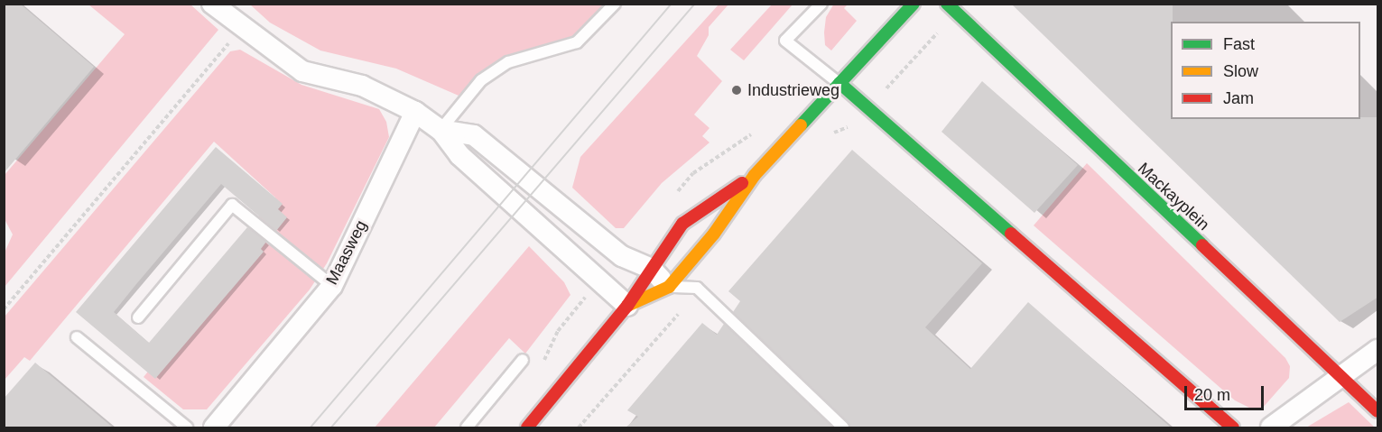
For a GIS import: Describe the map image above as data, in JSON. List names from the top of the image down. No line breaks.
{"streets":{"street":["Mackayplein","Maasweg"]},"places":["Industrieweg"],"legend":["Fast","Slow","Jam"],"scale_bar":"20 m"}
